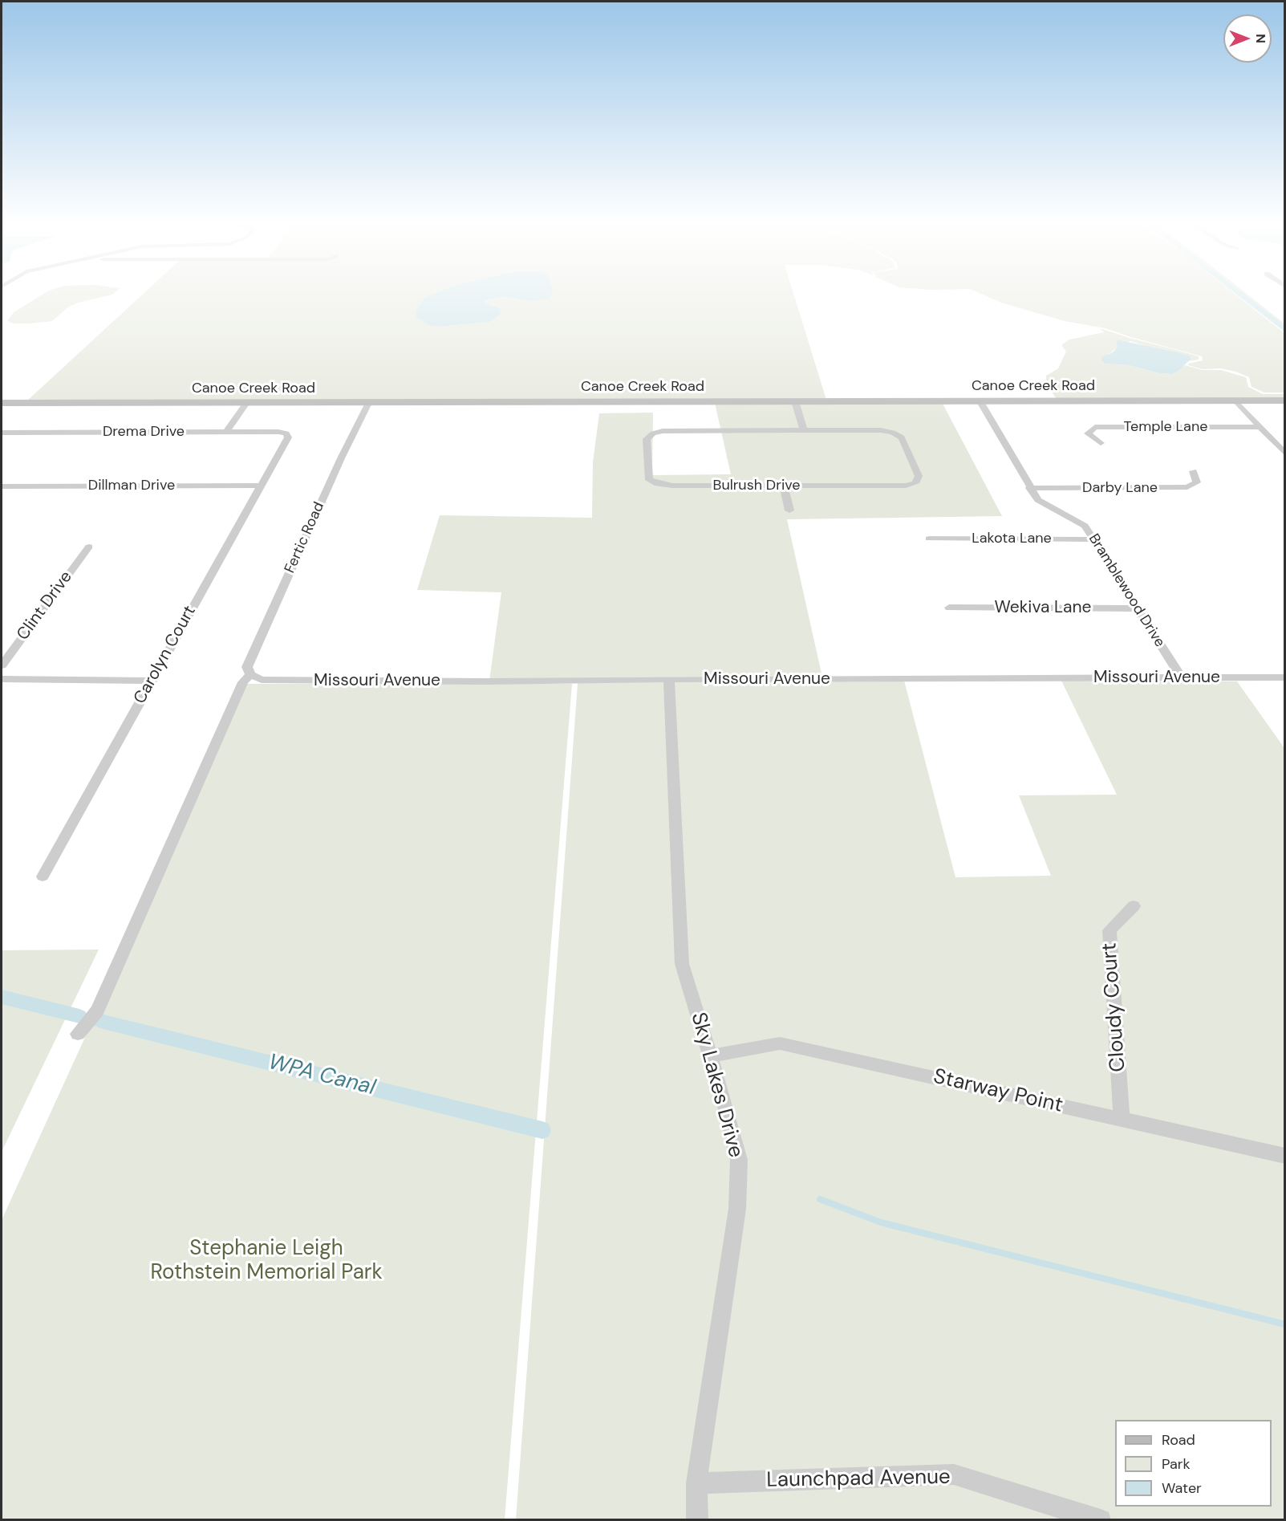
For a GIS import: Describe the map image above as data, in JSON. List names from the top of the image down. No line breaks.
{"streets":{"main road":["Canoe Creek Road"],"street":["Temple Lane","Drema Drive","Dillman Drive","Bulrush Drive","Darby Lane","Fertic Road","Lakota Lane","Bramblewood Drive","Clint Drive","Wekiva Lane","Carolyn Court","Missouri Avenue","Cloudy Court","Sky Lakes Drive","Starway Point","Launchpad Avenue"]},"crossings":[["Canoe Creek Road","Fertic Road"],["Canoe Creek Road","Bramblewood Drive"],["Drema Drive","Carolyn Court"],["Dillman Drive","Carolyn Court"],["Darby Lane","Bramblewood Drive"],["Fertic Road","Missouri Avenue"],["Lakota Lane","Bramblewood Drive"],["Bramblewood Drive","Wekiva Lane"],["Bramblewood Drive","Missouri Avenue"],["Missouri Avenue","Sky Lakes Drive"],["Cloudy Court","Starway Point"],["Sky Lakes Drive","Starway Point"],["Sky Lakes Drive","Launchpad Avenue"]],"water":["WPA Canal"],"parks":["Stephanie Leigh Rothstein Memorial Park"],"legend":["Road","Park","Water"],"north":"right"}
